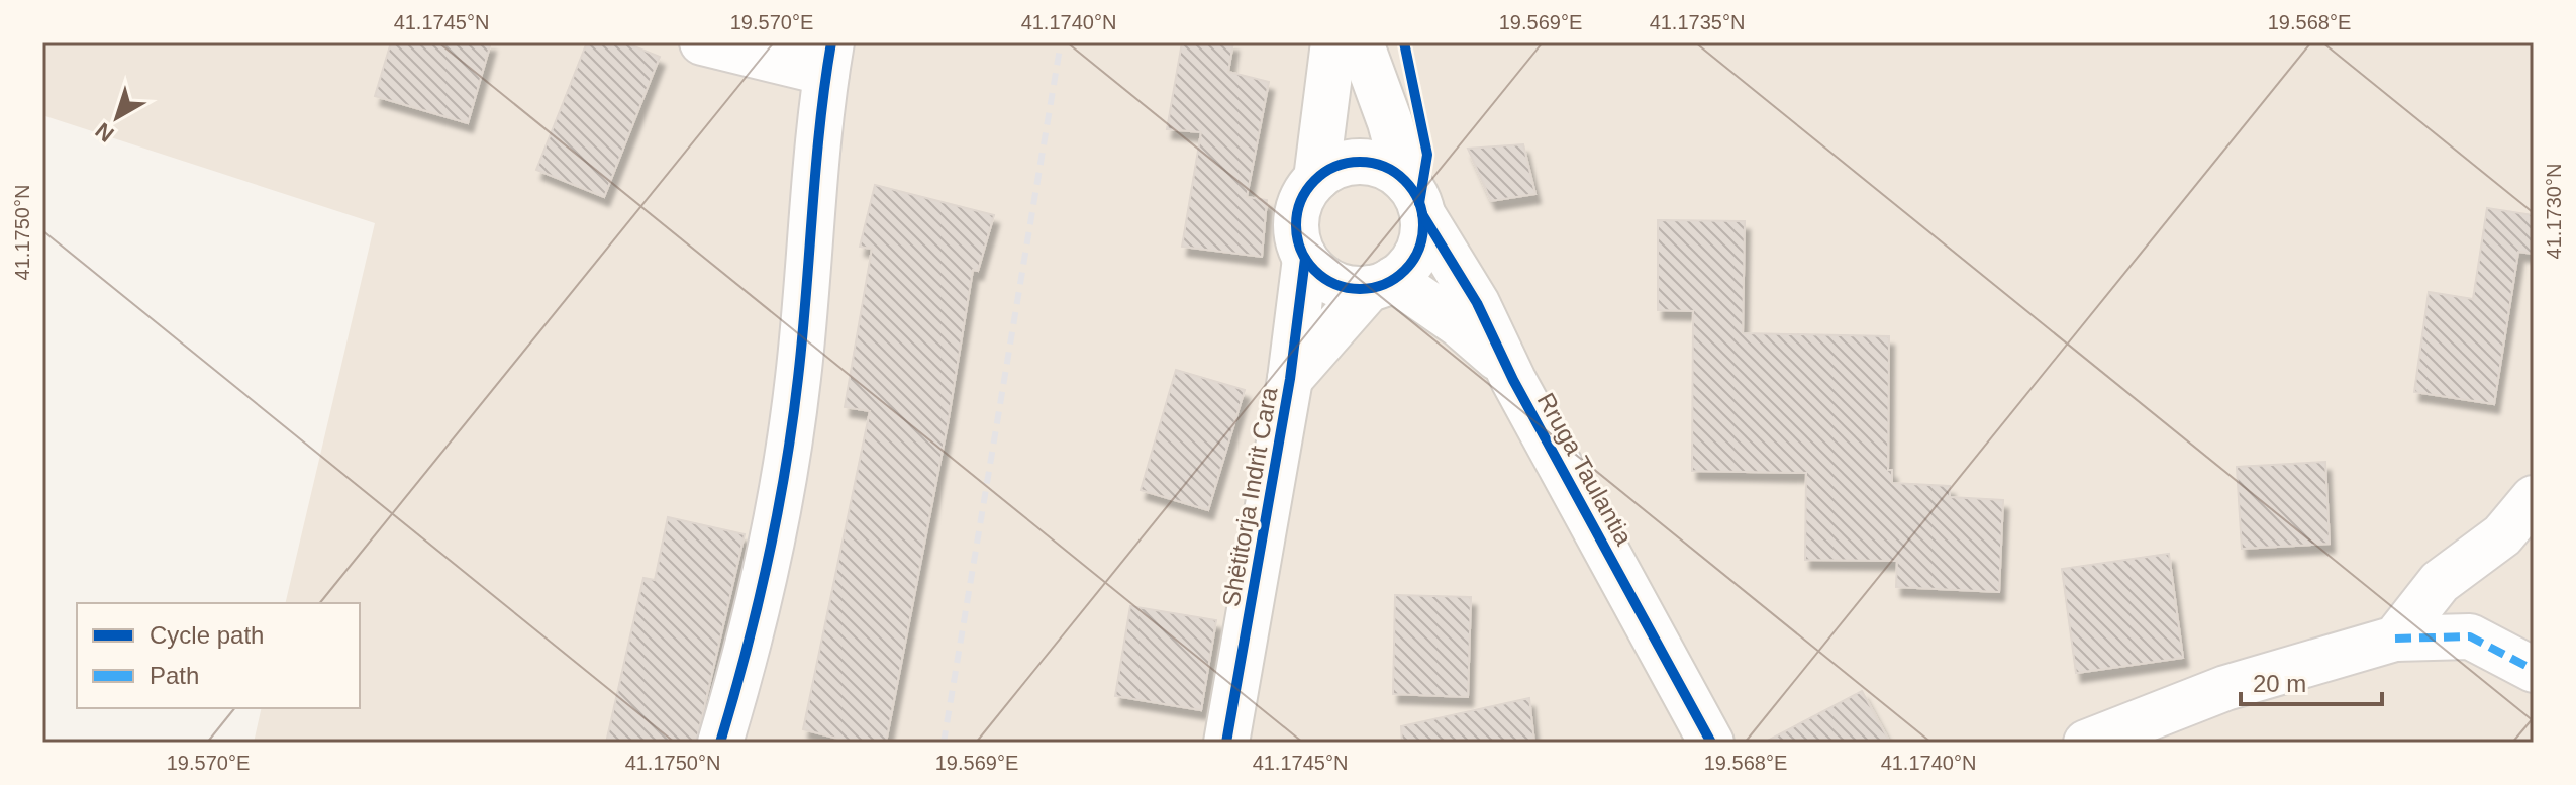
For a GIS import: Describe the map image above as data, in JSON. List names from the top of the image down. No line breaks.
{"streets":{"street":["Rruga Taulantia","Shëtitorja Indrit Cara"]},"crossings":[["Rruga Taulantia","Shëtitorja Indrit Cara"]],"legend":["Cycle path","Path"],"scale_bar":"20 m","north":"bottom left","coordinates":["41.1745°N","19.570°E","41.1740°N","19.569°E","41.1735°N","19.568°E","41.1730°N","41.1750°N"]}
